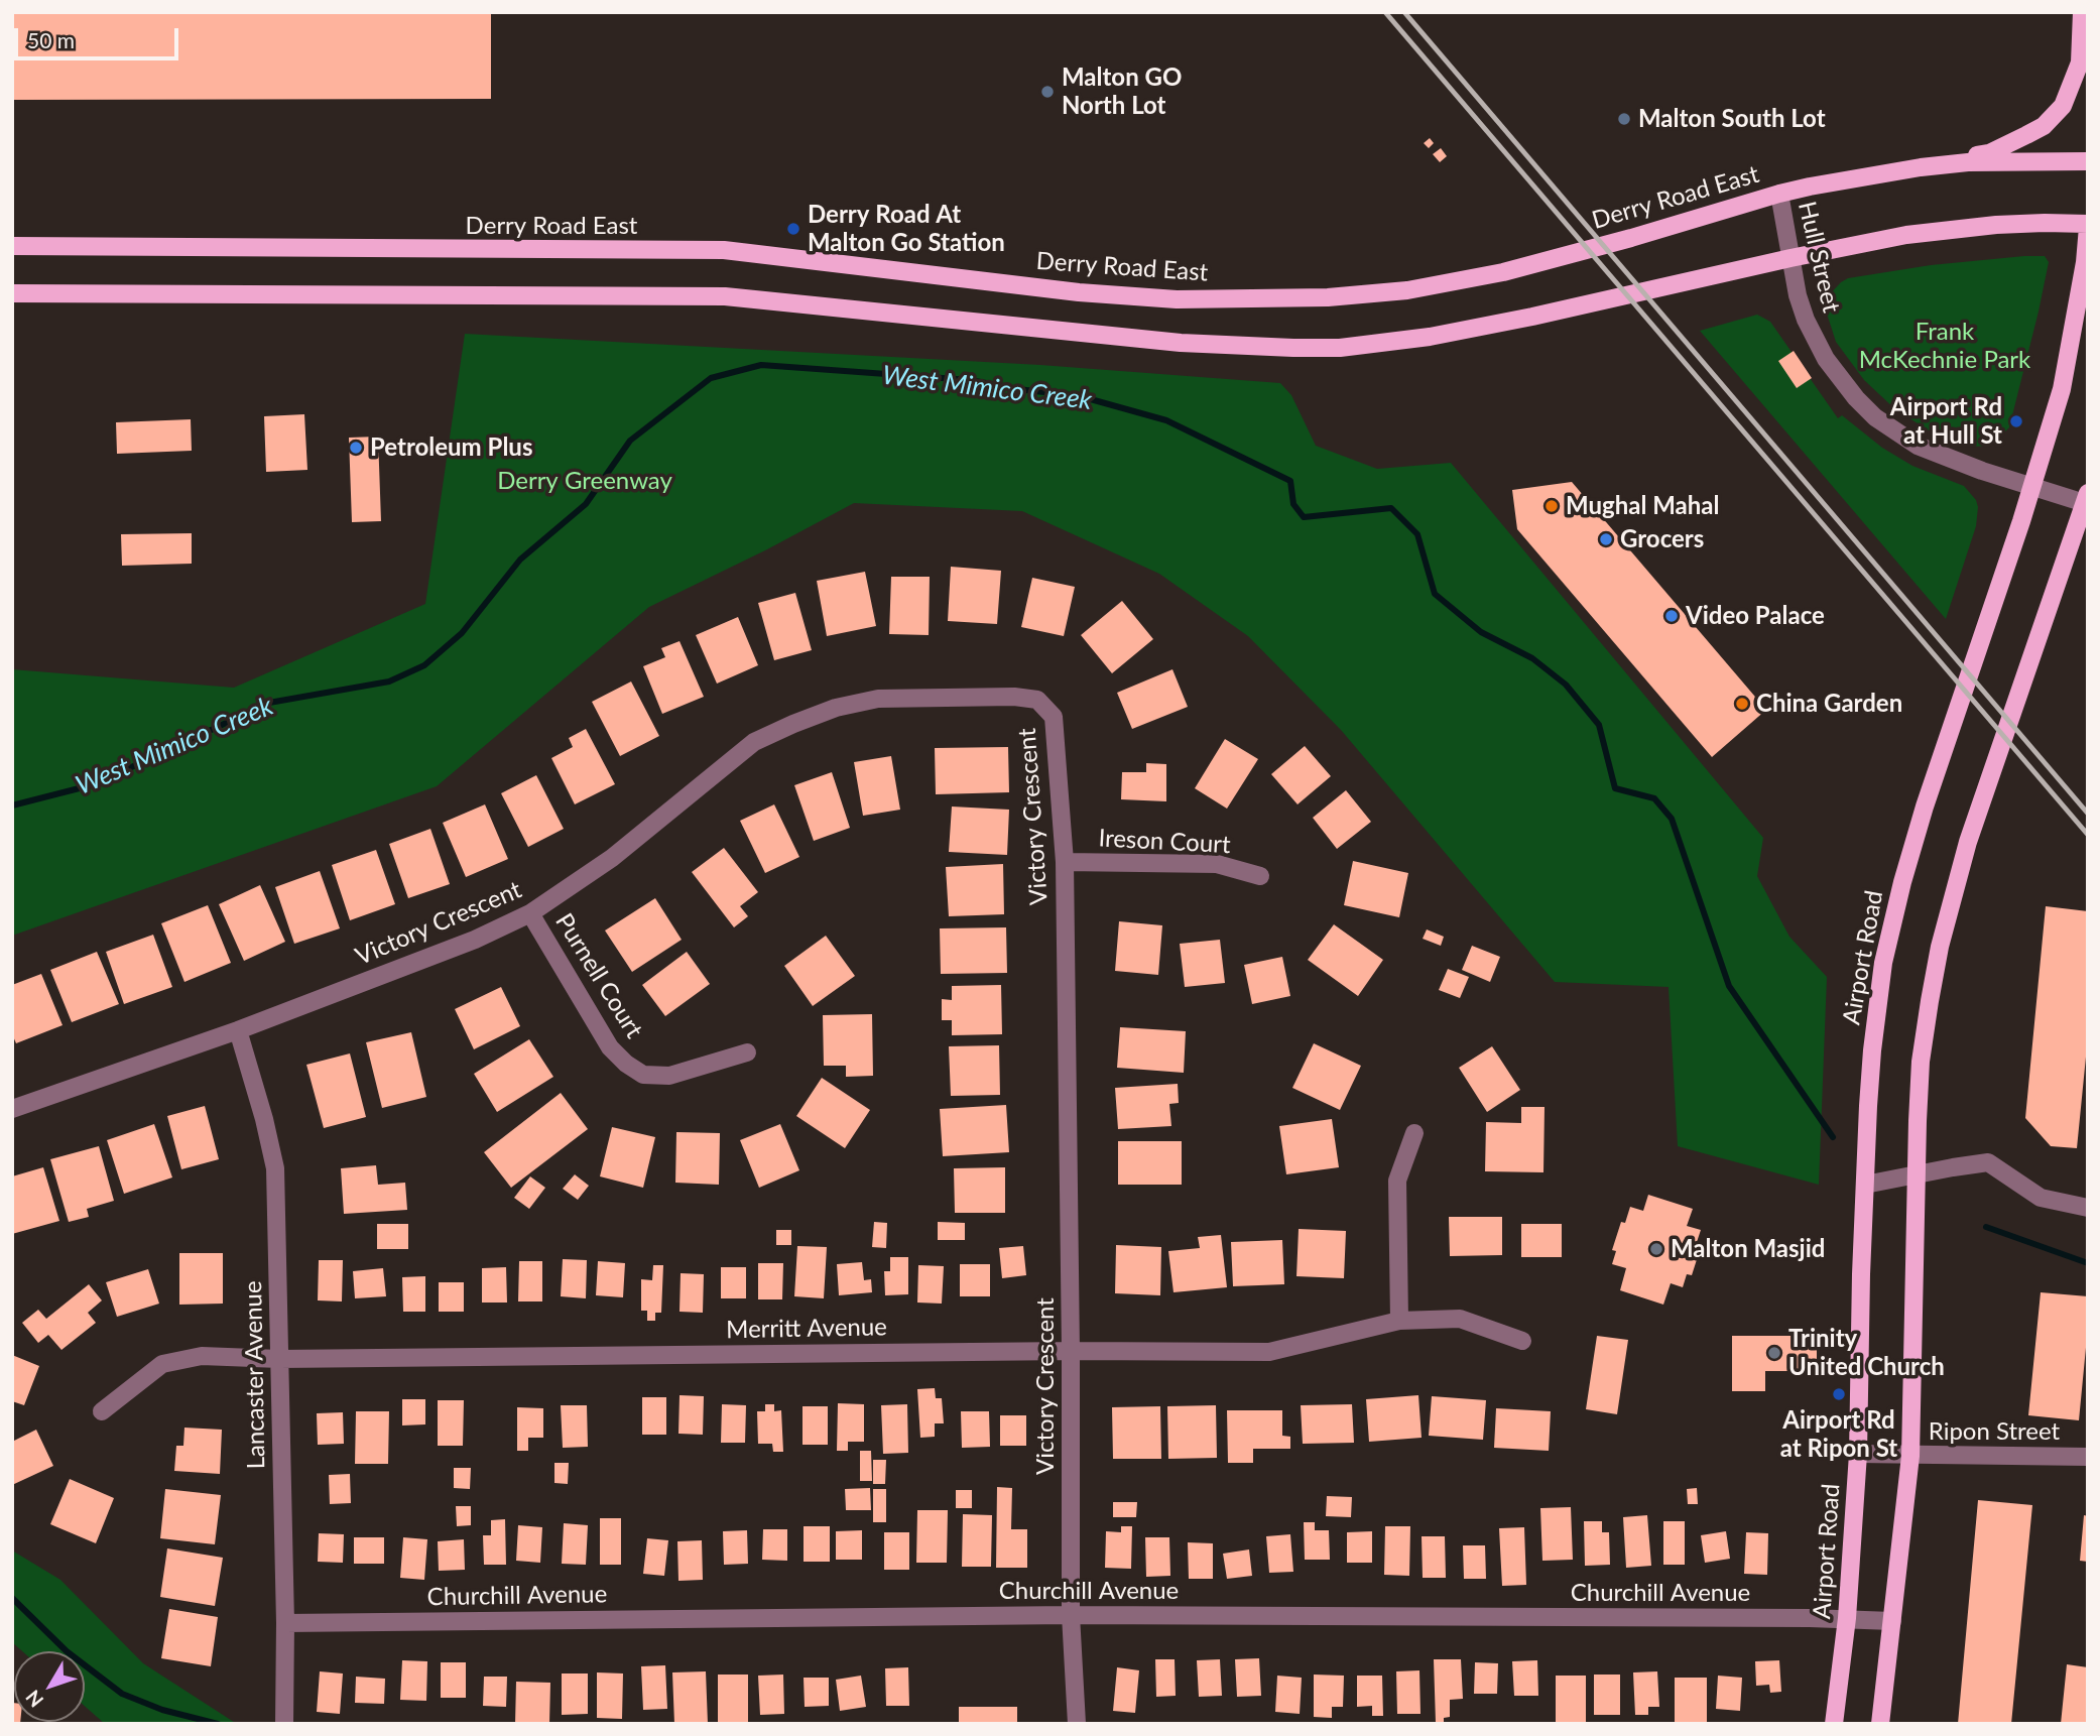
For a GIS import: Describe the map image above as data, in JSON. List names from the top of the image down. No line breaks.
{"streets":{"main road":["Derry Road East","Airport Road"],"street":["Hull Street","Victory Crescent","Ireson Court","Purnell Court","Merritt Avenue","Lancaster Avenue","Ripon Street","Churchill Avenue"]},"crossings":[["Derry Road East","Hull Street"],["Hull Street","Airport Road"],["Victory Crescent","Ireson Court"],["Victory Crescent","Purnell Court"],["Victory Crescent","Merritt Avenue"],["Victory Crescent","Lancaster Avenue"],["Victory Crescent","Churchill Avenue"],["Airport Road","Ripon Street"],["Airport Road","Churchill Avenue"],["Merritt Avenue","Lancaster Avenue"],["Lancaster Avenue","Churchill Avenue"]],"water":["West Mimico Creek"],"parks":["Frank McKechnie Park","Derry Greenway"],"places":["Malton GO North Lot","Malton South Lot","Derry Road At Malton Go Station","Airport Rd at Hull St","Petroleum Plus","Mughal Mahal","Grocers","Video Palace","China Garden","Malton Masjid","Trinity United Church","Airport Rd at Ripon St"],"scale_bar":"50 m","north":"bottom left"}
